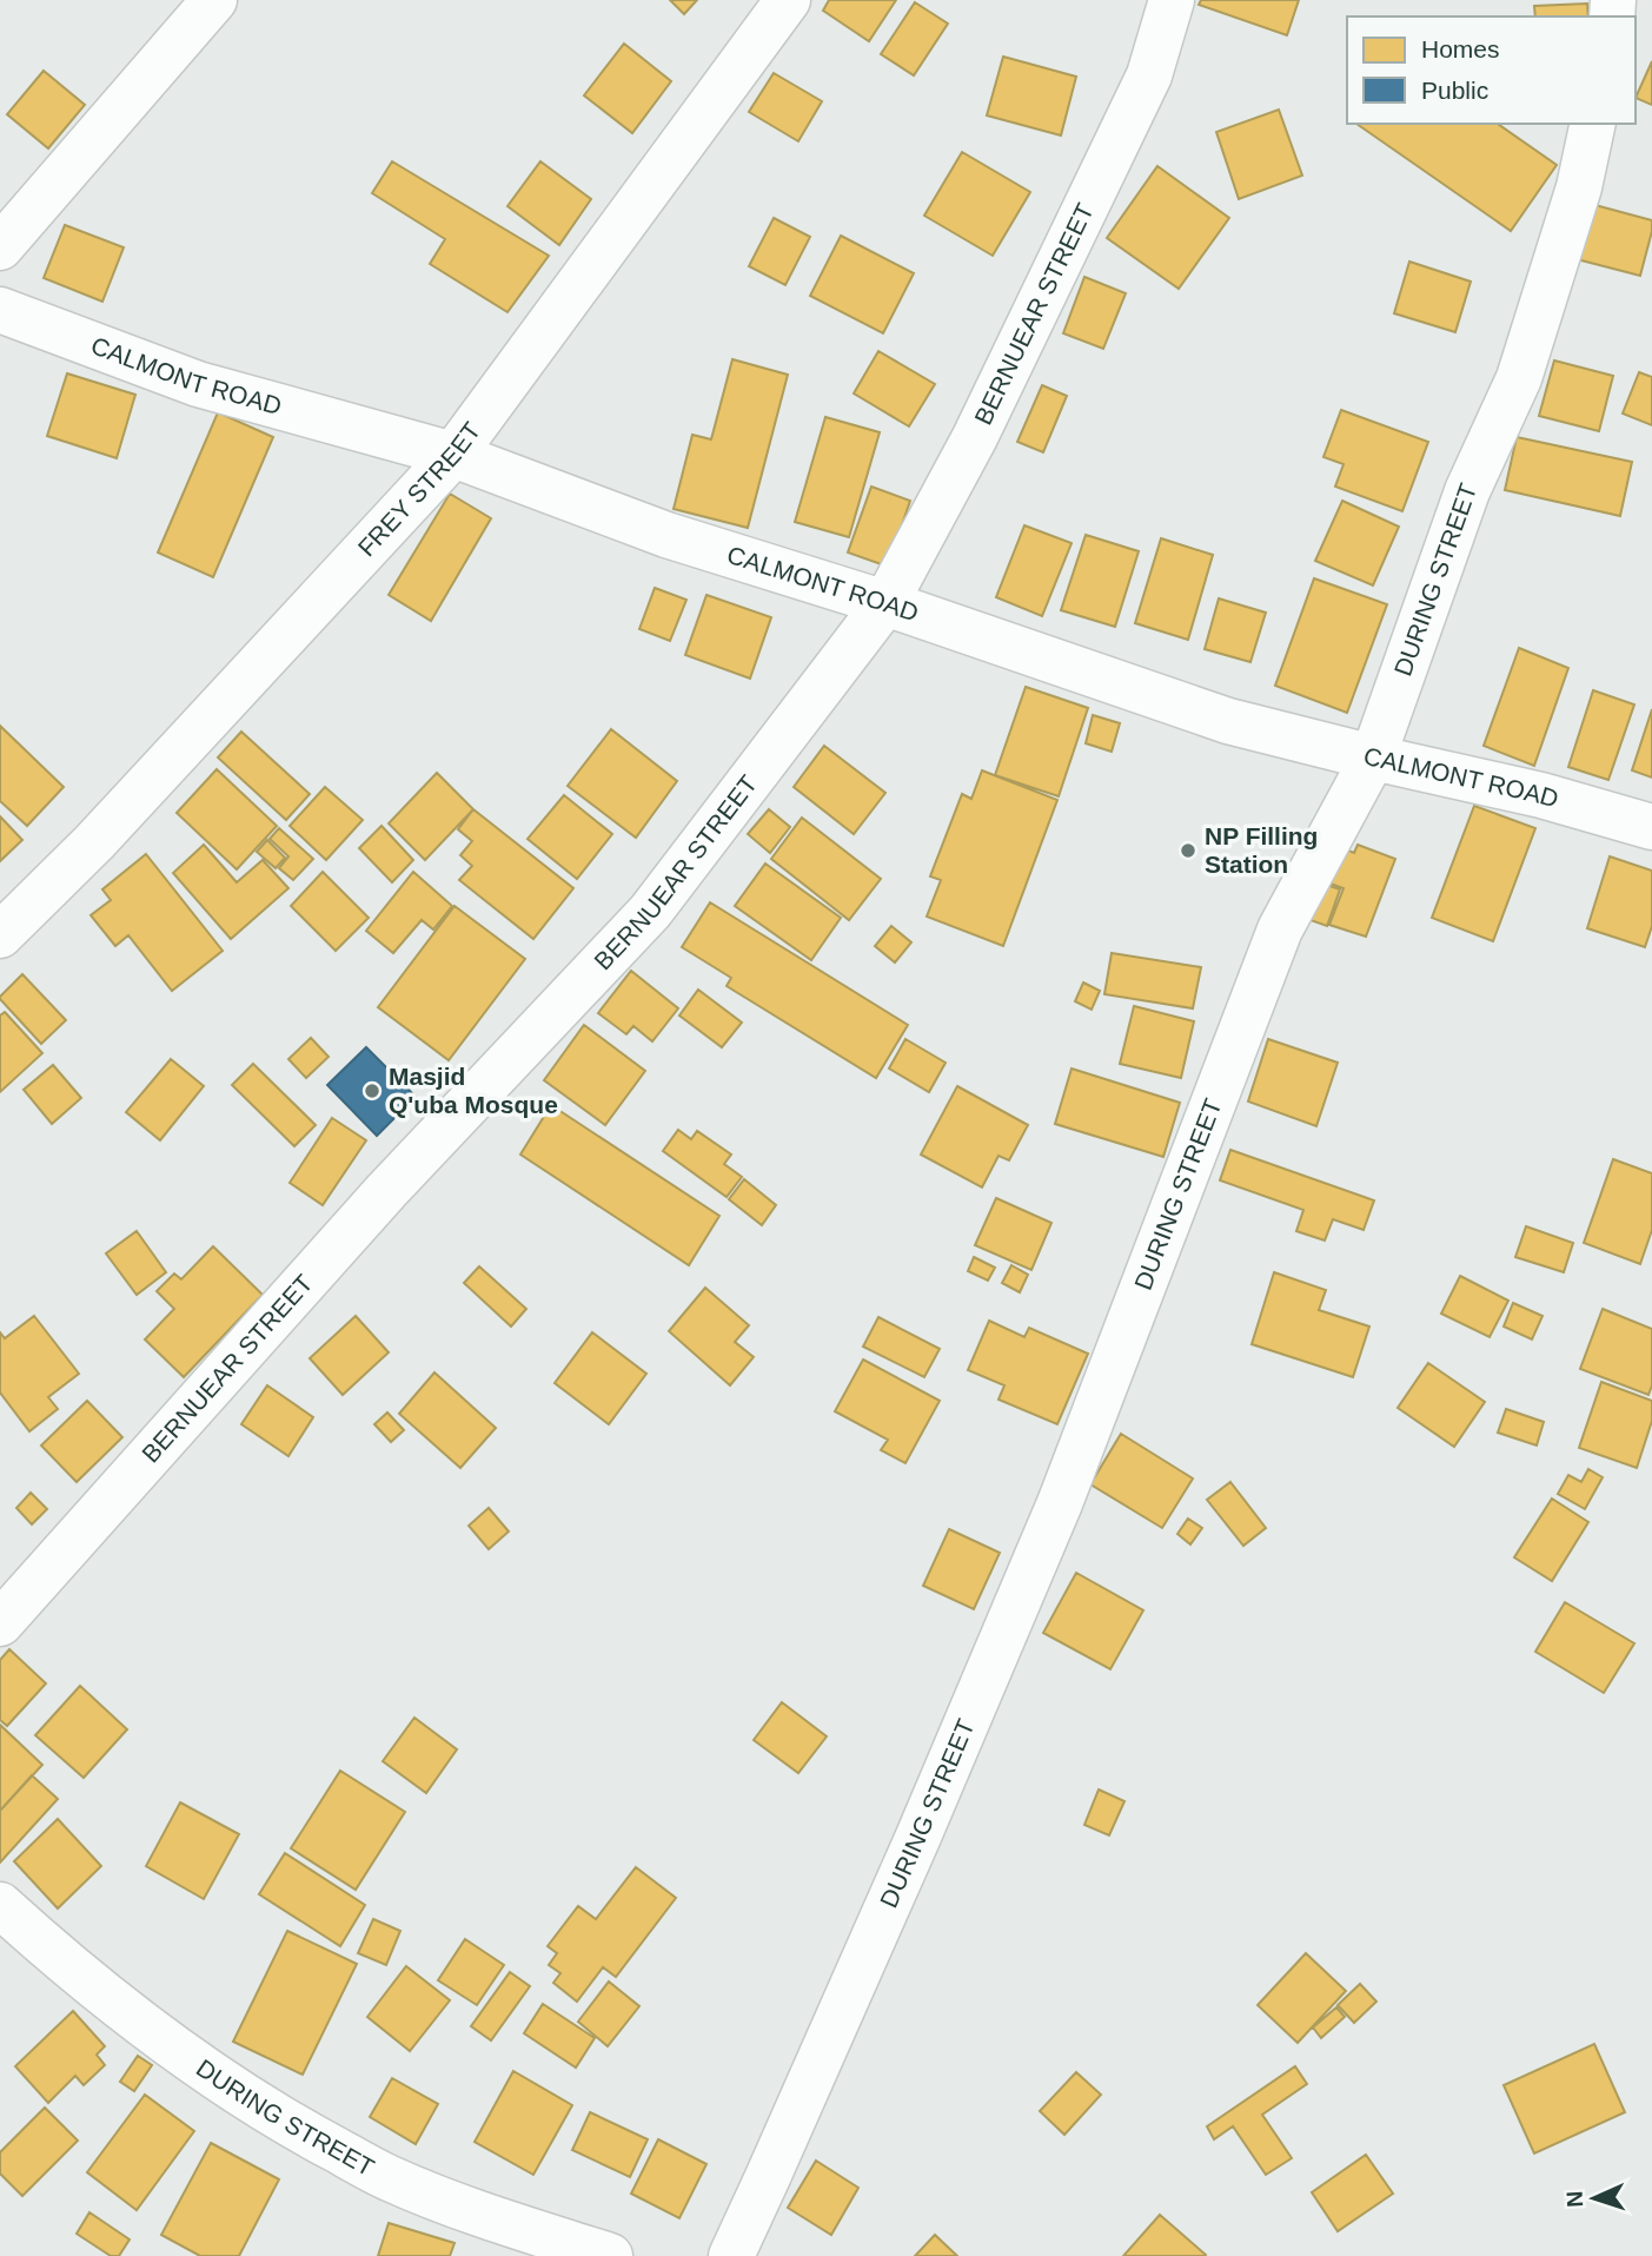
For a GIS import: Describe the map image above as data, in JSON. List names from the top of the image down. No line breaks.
{"streets":{"street":["BERNUEAR STREET","CALMONT ROAD","FREY STREET","DURING STREET"]},"crossings":[["BERNUEAR STREET","CALMONT ROAD"],["CALMONT ROAD","FREY STREET"],["CALMONT ROAD","DURING STREET"]],"places":["NP Filling Station","Masjid Q'uba Mosque"],"legend":["Homes","Public"],"north":"left"}
